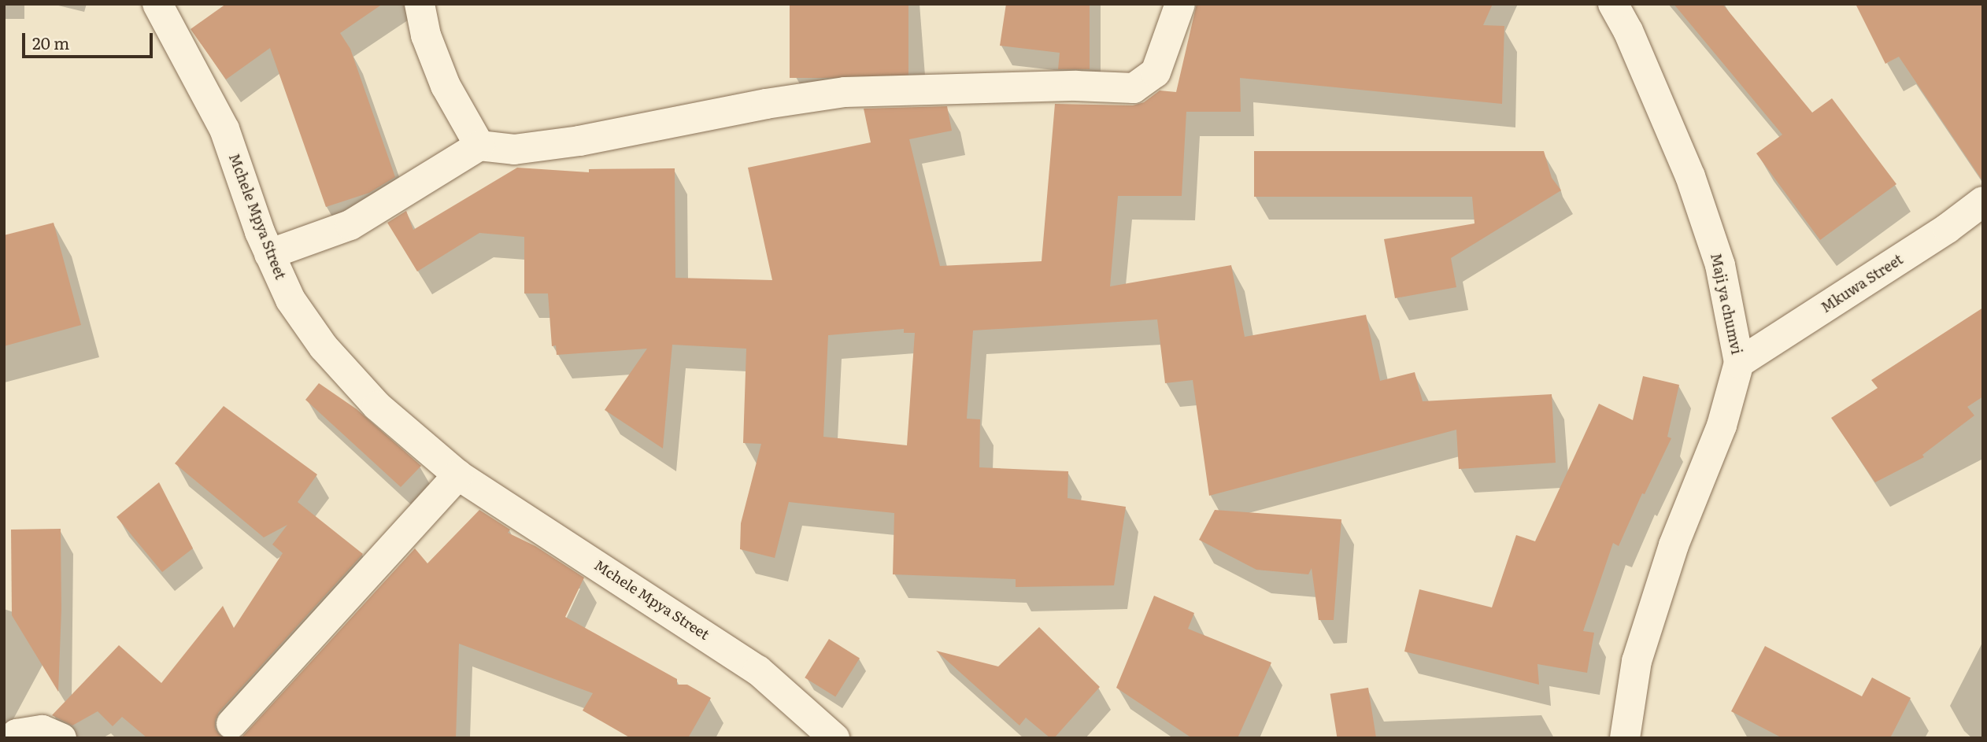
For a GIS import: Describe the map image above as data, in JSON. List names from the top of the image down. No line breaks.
{"streets":{"street":["Mchele Mpya Street","Mkuwa Street","Maji ya chumvi"]},"crossings":[["Mkuwa Street","Maji ya chumvi"]],"scale_bar":"20 m"}
